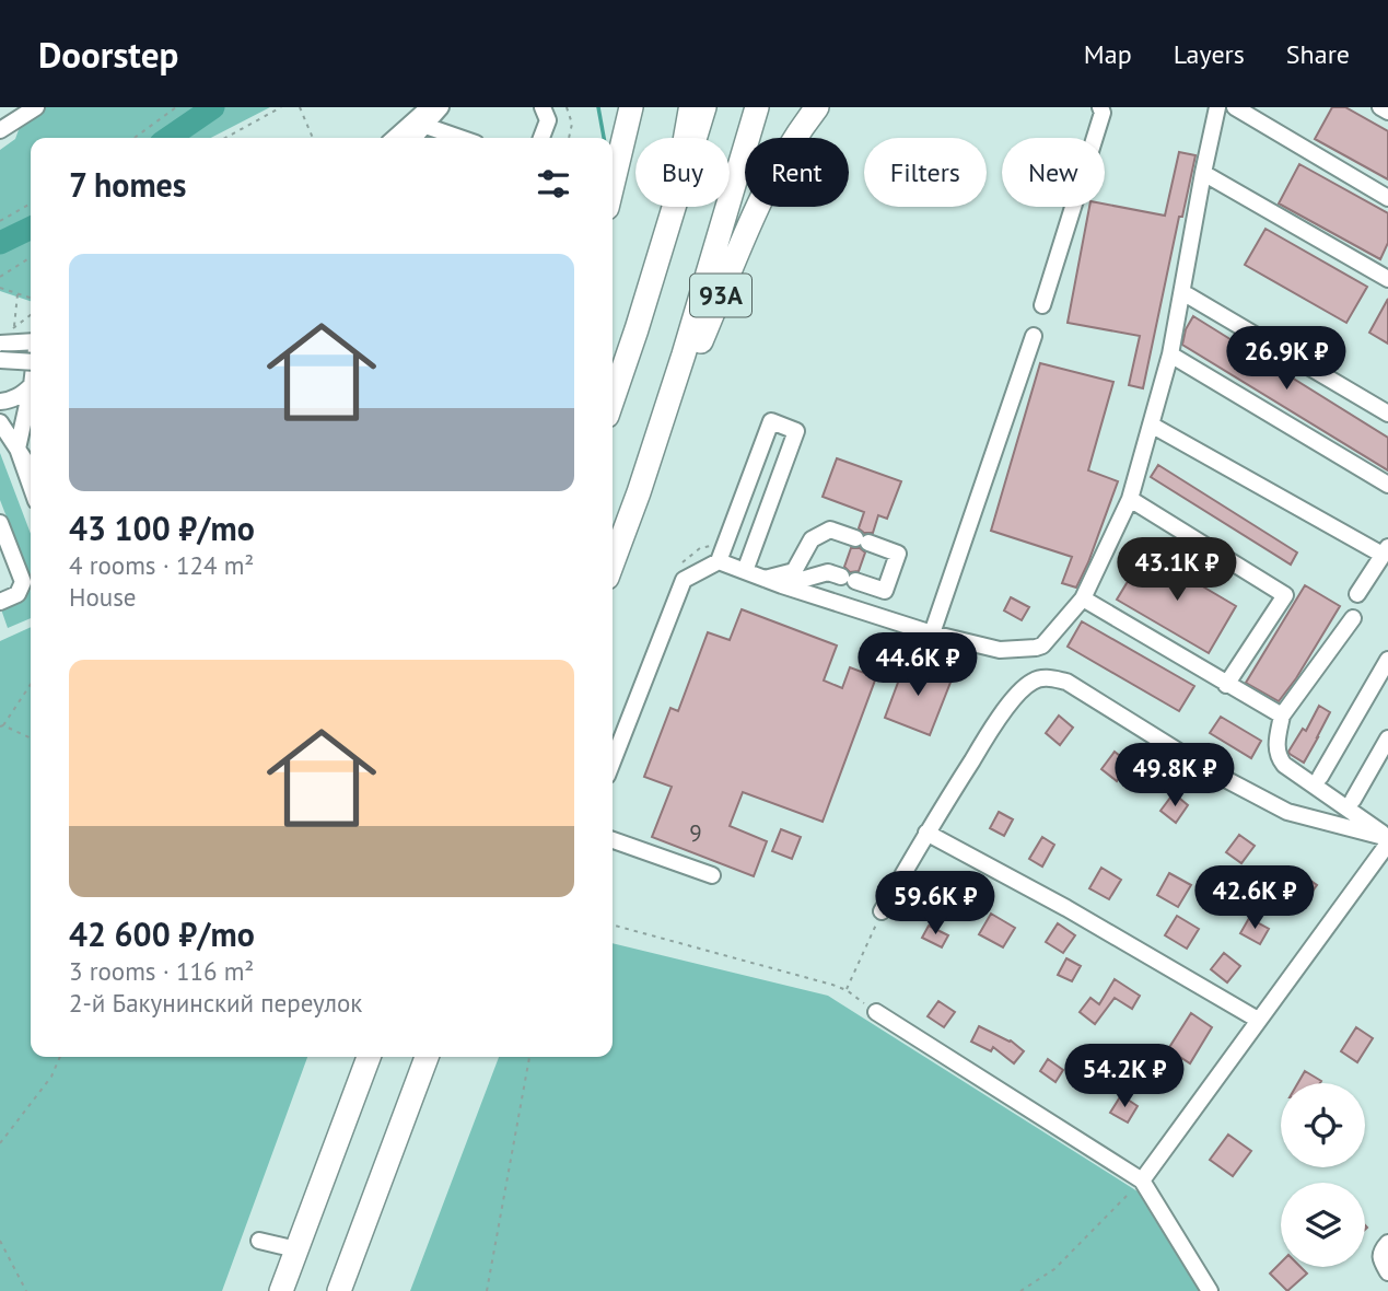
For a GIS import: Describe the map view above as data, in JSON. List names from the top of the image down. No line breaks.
{"streets":{"highway":["93A"]},"house_numbers":["9"],"page":{"header":"Doorstep","nav":["Map","Layers","Share"],"chip":["Buy","Rent","Filters","New"],"heading":"7 homes","list":[{"name":"43 100 ₽/mo","note":"4 rooms · 124 m² · House"},{"name":"42 600 ₽/mo","note":"3 rooms · 116 m² · 2-й Бакунинский переулок"}],"price":["26.9K ₽","43.1K ₽","44.6K ₽","49.8K ₽","42.6K ₽","59.6K ₽","54.2K ₽"]}}
